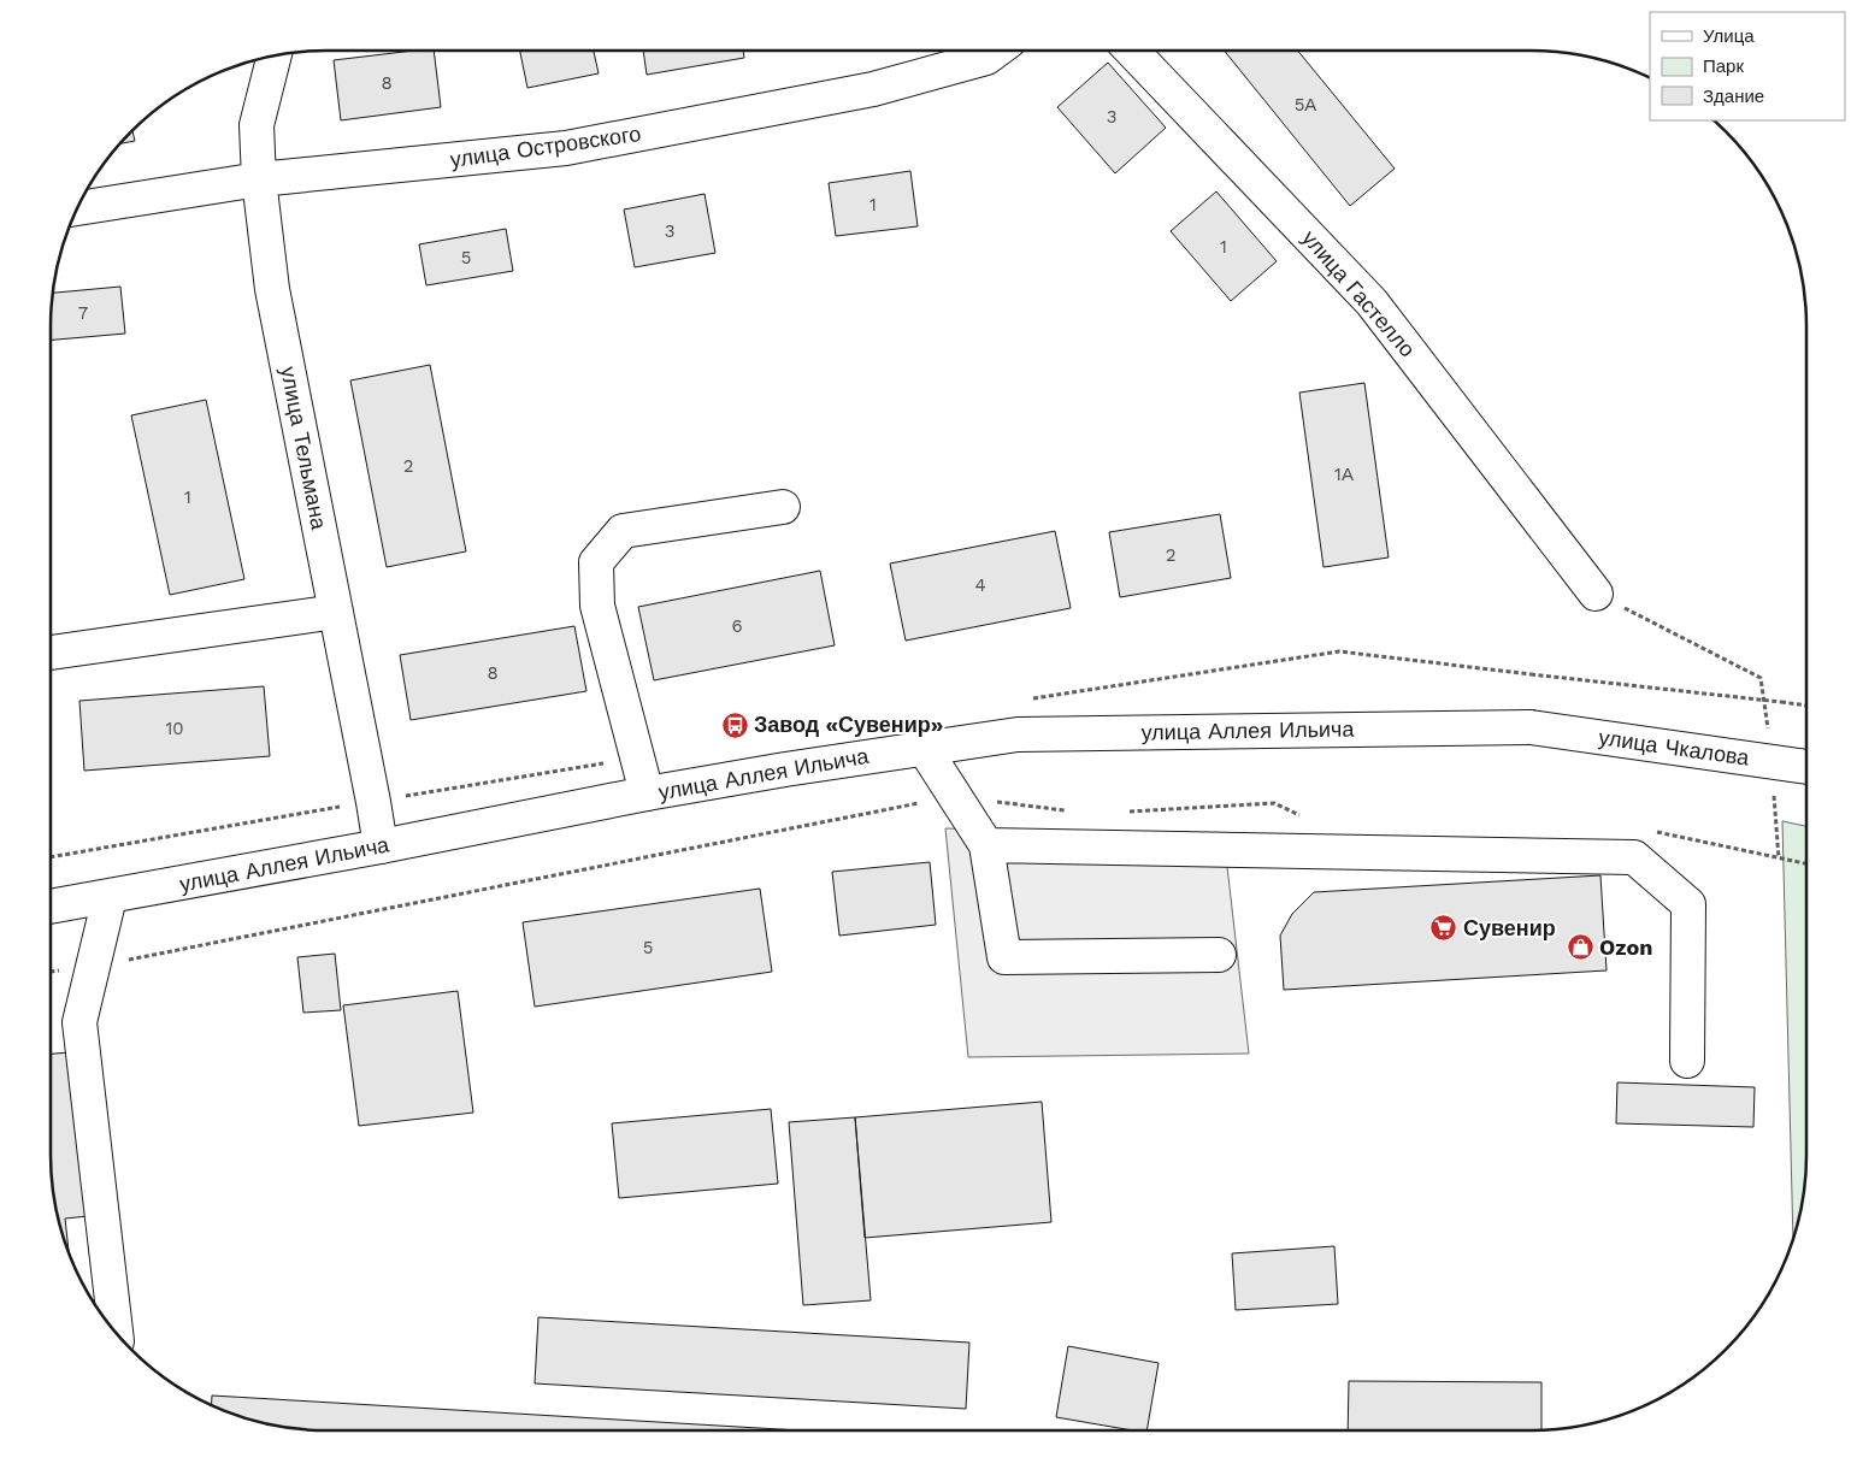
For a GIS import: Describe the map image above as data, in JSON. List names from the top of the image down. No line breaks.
{"streets":{"street":["улица Островского","улица Гастелло","улица Тельмана","улица Аллея Ильича","улица Чкалова"]},"crossings":[["улица Островского","улица Тельмана"],["улица Тельмана","улица Аллея Ильича"],["улица Аллея Ильича","улица Чкалова"]],"places":{"bus stop":["Завод «Сувенир»"],"supermarket":["Сувенир"],"shop":["Ozon"]},"house_numbers":["8","5А","3","1","3","1","5","7","2","1А","1","2","4","6","8","10","5"],"legend":["Улица","Парк","Здание"]}
